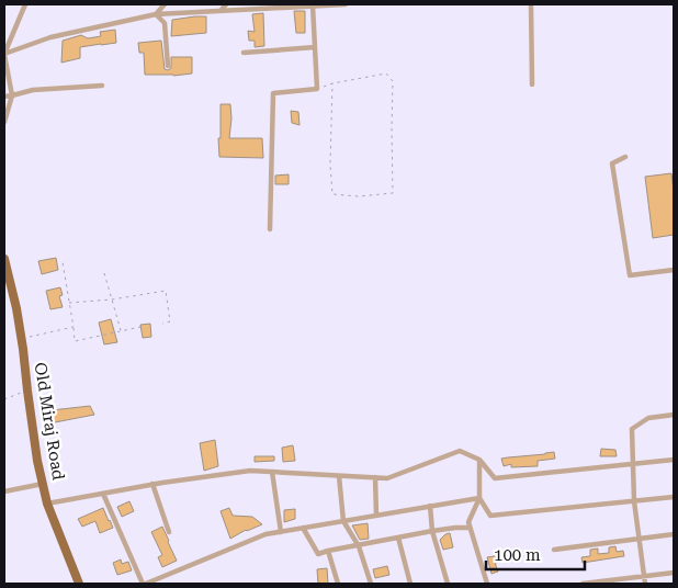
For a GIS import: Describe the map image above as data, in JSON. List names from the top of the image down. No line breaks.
{"streets":{"main road":["Old Miraj Road"]},"scale_bar":"100 m"}
